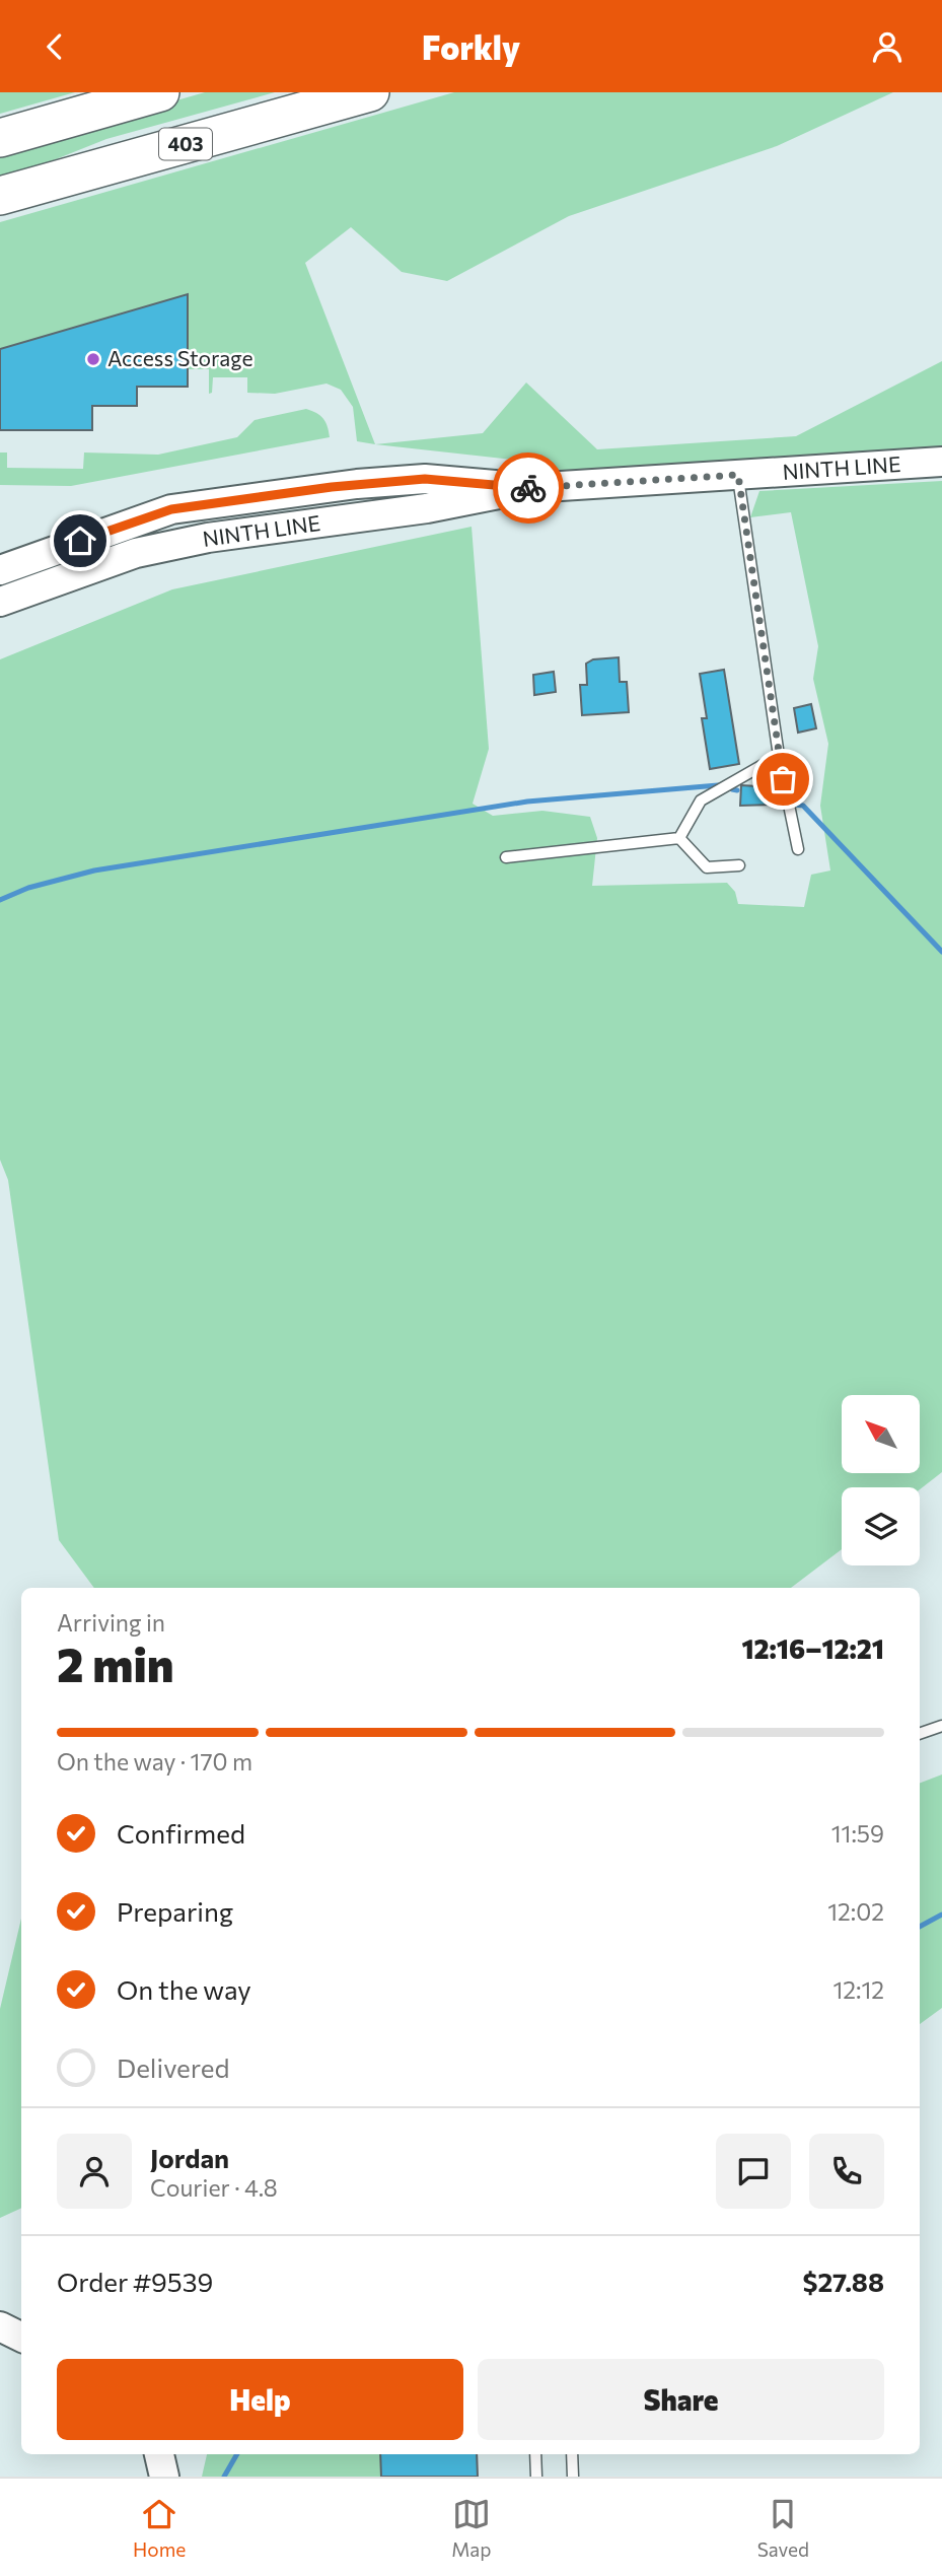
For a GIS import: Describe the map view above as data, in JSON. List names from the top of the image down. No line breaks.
{"streets":{"highway":["403"],"main road":["NINTH LINE"]},"places":["Access Storage"],"north":"top left","page":{"header":"Forkly","heading":["2 min","Arriving in","12:16–12:21"],"panel":["Jordan","Courier · 4.8","Order #9539","$27.88"],"bar":"On the way · 170 m","list":[["Confirmed","11:59"],["Preparing","12:02"],["On the way","12:12"],"Delivered"],"buttons":["Help","Share"],"tabs":["Home","Map","Saved"]}}
